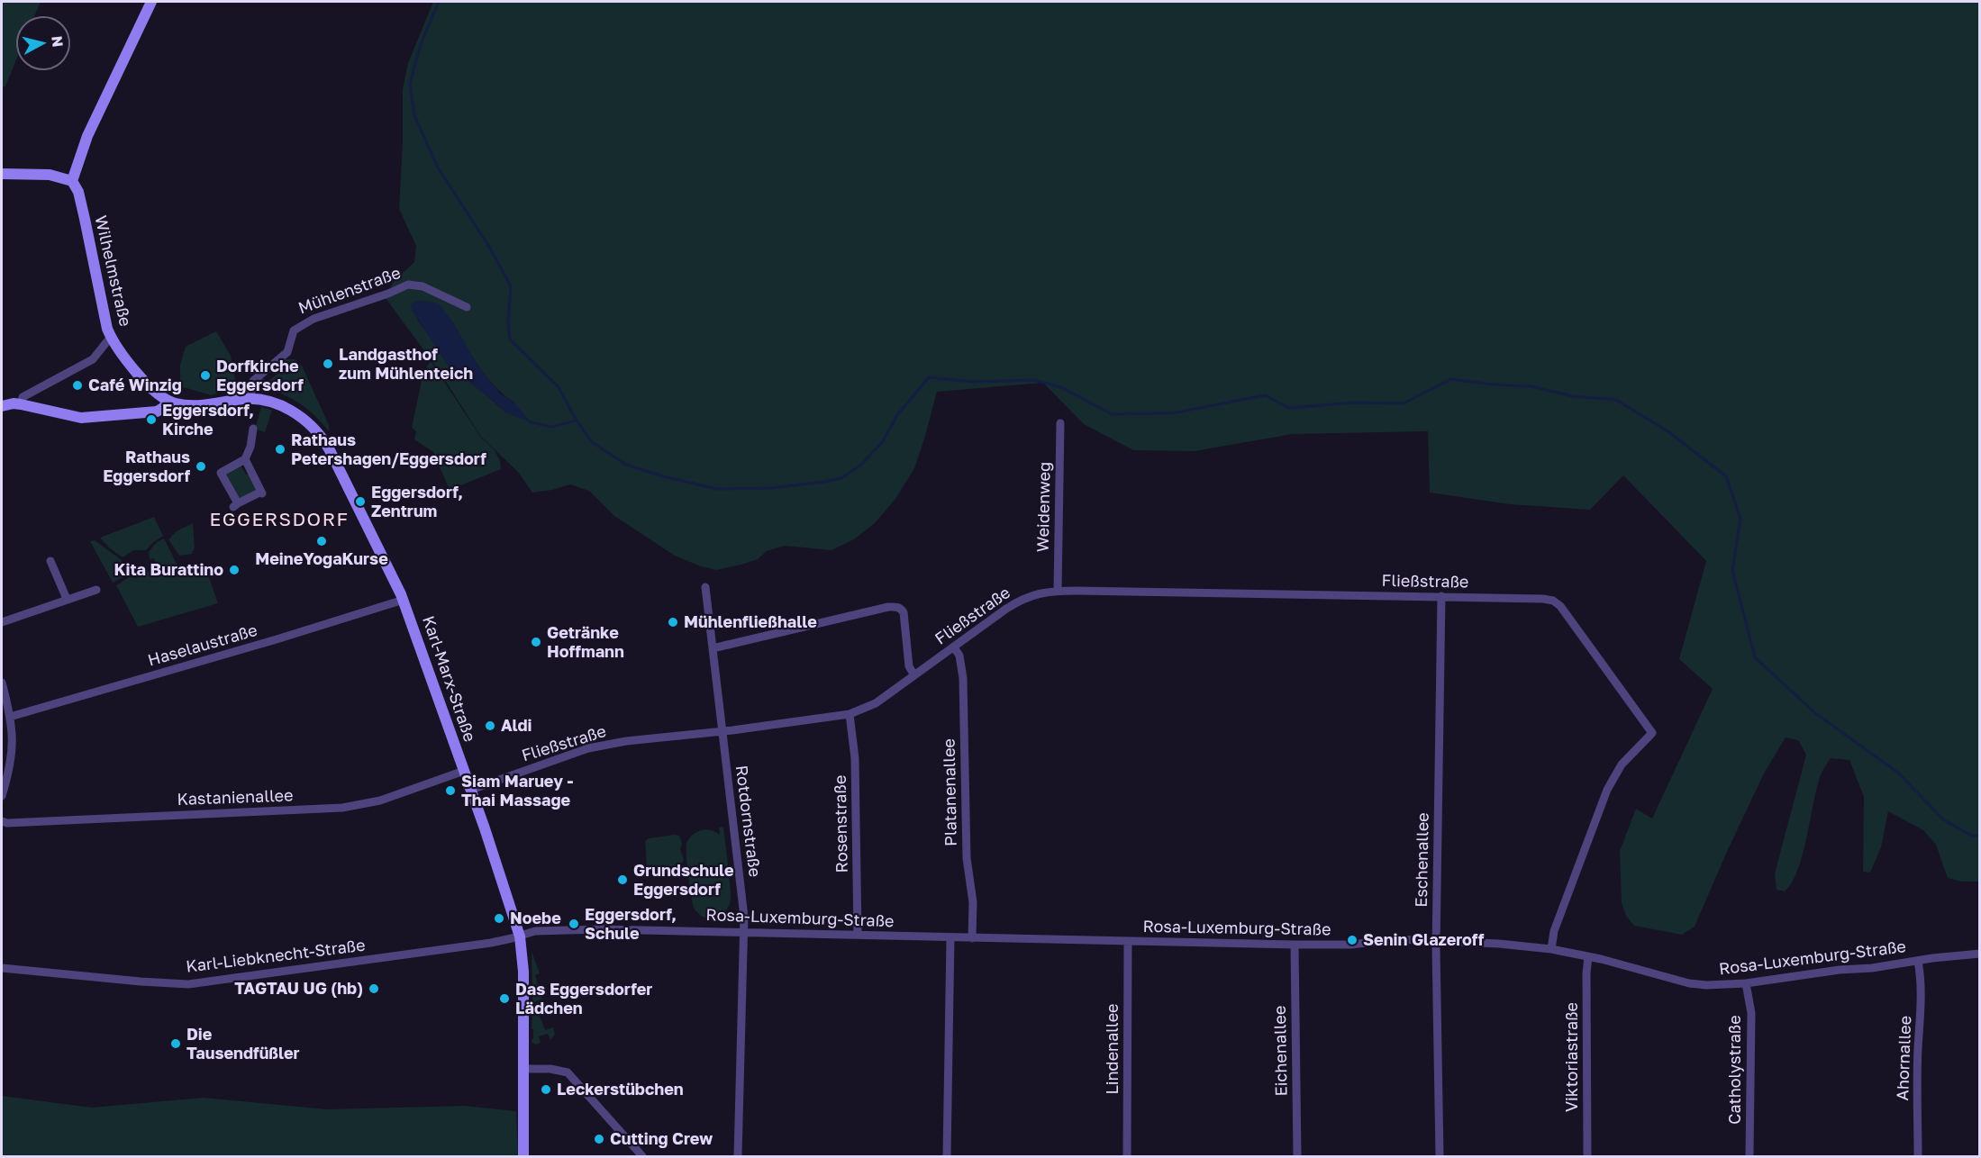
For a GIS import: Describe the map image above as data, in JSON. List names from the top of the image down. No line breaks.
{"streets":{"street":["Wilhelmstraße","Mühlenstraße","Weidenweg","Fließstraße","Haselaustraße","Karl-Marx-Straße","Platanenallee","Kastanienallee","Rotdornstraße","Rosenstraße","Eschenallee","Rosa-Luxemburg-Straße","Karl-Liebknecht-Straße","Lindenallee","Eichenallee","Viktoriastraße","Ahornallee","Catholystraße"]},"crossings":[["Mühlenstraße","Karl-Marx-Straße"],["Weidenweg","Fließstraße"],["Fließstraße","Karl-Marx-Straße"],["Fließstraße","Platanenallee"],["Fließstraße","Rotdornstraße"],["Fließstraße","Rosenstraße"],["Fließstraße","Eschenallee"],["Fließstraße","Rosa-Luxemburg-Straße"],["Haselaustraße","Karl-Marx-Straße"],["Karl-Marx-Straße","Kastanienallee"],["Karl-Marx-Straße","Rosa-Luxemburg-Straße"],["Karl-Marx-Straße","Karl-Liebknecht-Straße"],["Platanenallee","Rosa-Luxemburg-Straße"],["Rotdornstraße","Rosa-Luxemburg-Straße"],["Rosenstraße","Rosa-Luxemburg-Straße"],["Eschenallee","Rosa-Luxemburg-Straße"],["Rosa-Luxemburg-Straße","Karl-Liebknecht-Straße"],["Rosa-Luxemburg-Straße","Lindenallee"],["Rosa-Luxemburg-Straße","Eichenallee"],["Rosa-Luxemburg-Straße","Viktoriastraße"],["Rosa-Luxemburg-Straße","Ahornallee"],["Rosa-Luxemburg-Straße","Catholystraße"]],"districts":["EGGERSDORF"],"places":["Landgasthof zum Mühlenteich","Dorfkirche Eggersdorf","Café Winzig","Eggersdorf, Kirche","Rathaus Petershagen/Eggersdorf","Rathaus Eggersdorf","Eggersdorf, Zentrum","MeineYogaKurse","Kita Burattino","Mühlenfließhalle","Getränke Hoffmann","Aldi","Siam Maruey - Thai Massage","Grundschule Eggersdorf","Noebe","Eggersdorf, Schule","Senin Glazeroff","TAGTAU UG (hb)","Das Eggersdorfer Lädchen","Die Tausendfüßler","Leckerstübchen","Cutting Crew"],"north":"right"}
